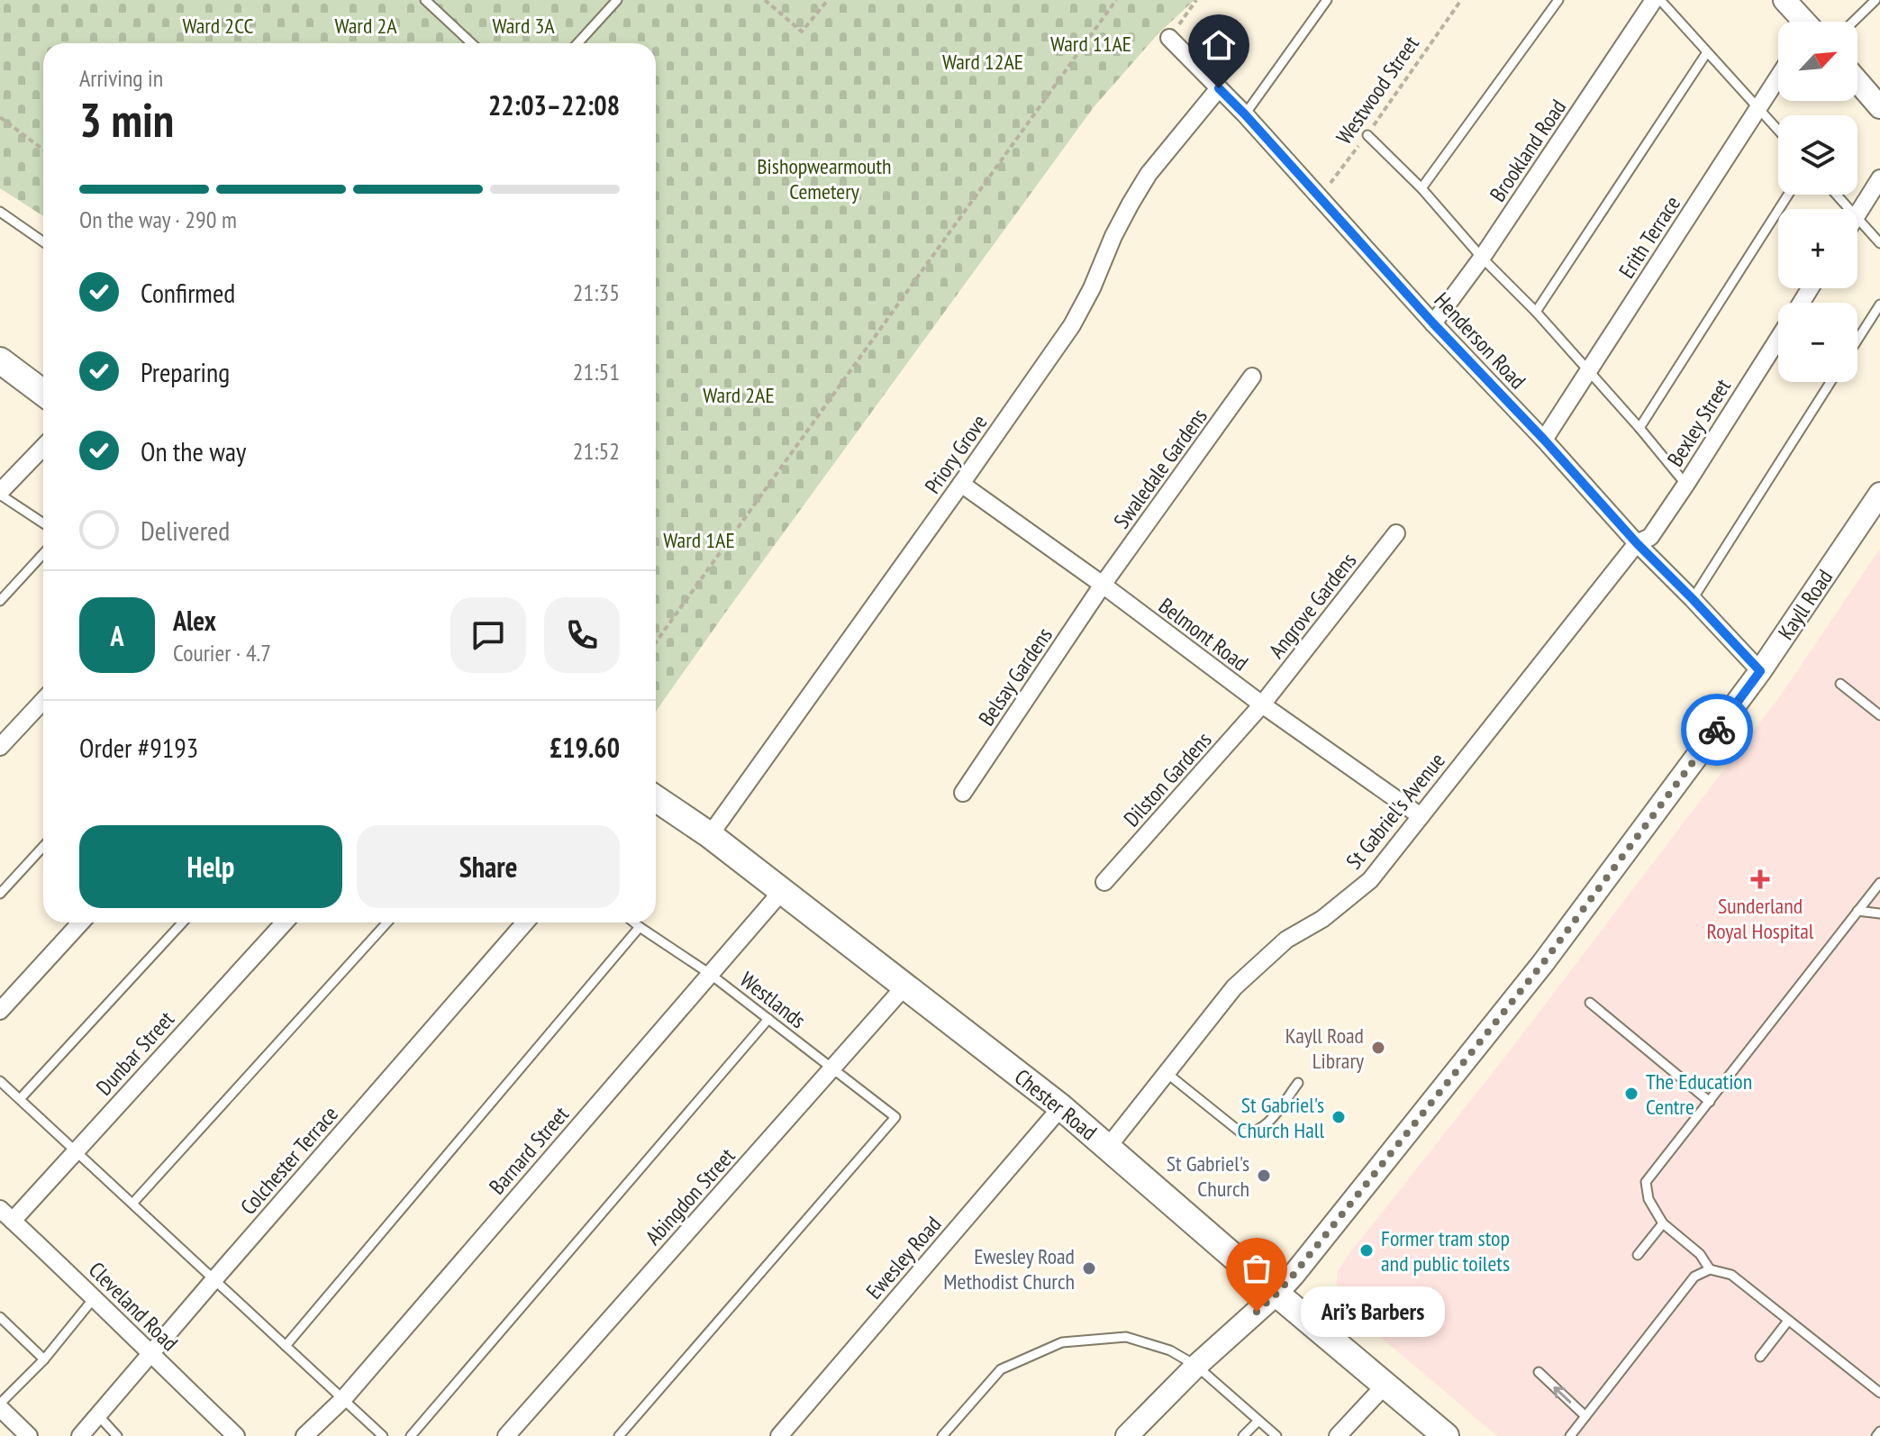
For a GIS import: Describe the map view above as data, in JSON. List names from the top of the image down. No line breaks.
{"streets":{"main road":["Chester Road"],"street":["Brookland Road","Erith Terrace","Henderson Road","Bexley Street","Priory Grove","Swaledale Gardens","Kayll Road","Angrove Gardens","Belmont Road","Belsay Gardens","Dilston Gardens","St Gabriel's Avenue","Dunbar Street","Barnard Street","Colchester Terrace","Abingdon Street","Ewesley Road","Cleveland Road"],"lane":["Westlands"],"path":["Westwood Street"]},"crossings":[["Westwood Street","Henderson Road"],["Brookland Road","Henderson Road"],["Erith Terrace","Henderson Road"],["Henderson Road","Bexley Street"],["Henderson Road","Priory Grove"],["Henderson Road","Kayll Road"],["Henderson Road","St Gabriel's Avenue"],["Bexley Street","St Gabriel's Avenue"],["Priory Grove","Belmont Road"],["Priory Grove","Chester Road"],["Swaledale Gardens","Belmont Road"],["Swaledale Gardens","Belsay Gardens"],["Kayll Road","Chester Road"],["Angrove Gardens","Belmont Road"],["Angrove Gardens","Dilston Gardens"],["Belmont Road","Belsay Gardens"],["Belmont Road","Dilston Gardens"],["Belmont Road","St Gabriel's Avenue"],["St Gabriel's Avenue","Chester Road"],["Westlands","Barnard Street"],["Westlands","Abingdon Street"],["Dunbar Street","Cleveland Road"],["Chester Road","Barnard Street"],["Chester Road","Abingdon Street"],["Chester Road","Ewesley Road"],["Colchester Terrace","Cleveland Road"]],"parks":["Ward 2CC","Ward 2A","Ward 3A","Ward 11AE","Ward 12AE","Bishopwearmouth Cemetery","Ward 2AE","Ward 1AE"],"places":{"health":["Sunderland Royal Hospital"],"other":["Kayll Road Library","The Education Centre","St Gabriel's Church Hall","St Gabriel's Church","Former tram stop and public toilets","Ewesley Road Methodist Church","Ari’s Barbers"]},"north":"top right","page":{"map_buttons":["+","−"],"heading":["3 min","Arriving in","22:03–22:08"],"panel":["Alex","Courier · 4.7","Order #9193","£19.60"],"bar":"On the way · 290 m","list":[["Confirmed","21:35"],["Preparing","21:51"],["On the way","21:52"],"Delivered"],"round":"A","buttons":["Help","Share"],"bubble":"Ari’s Barbers"}}
